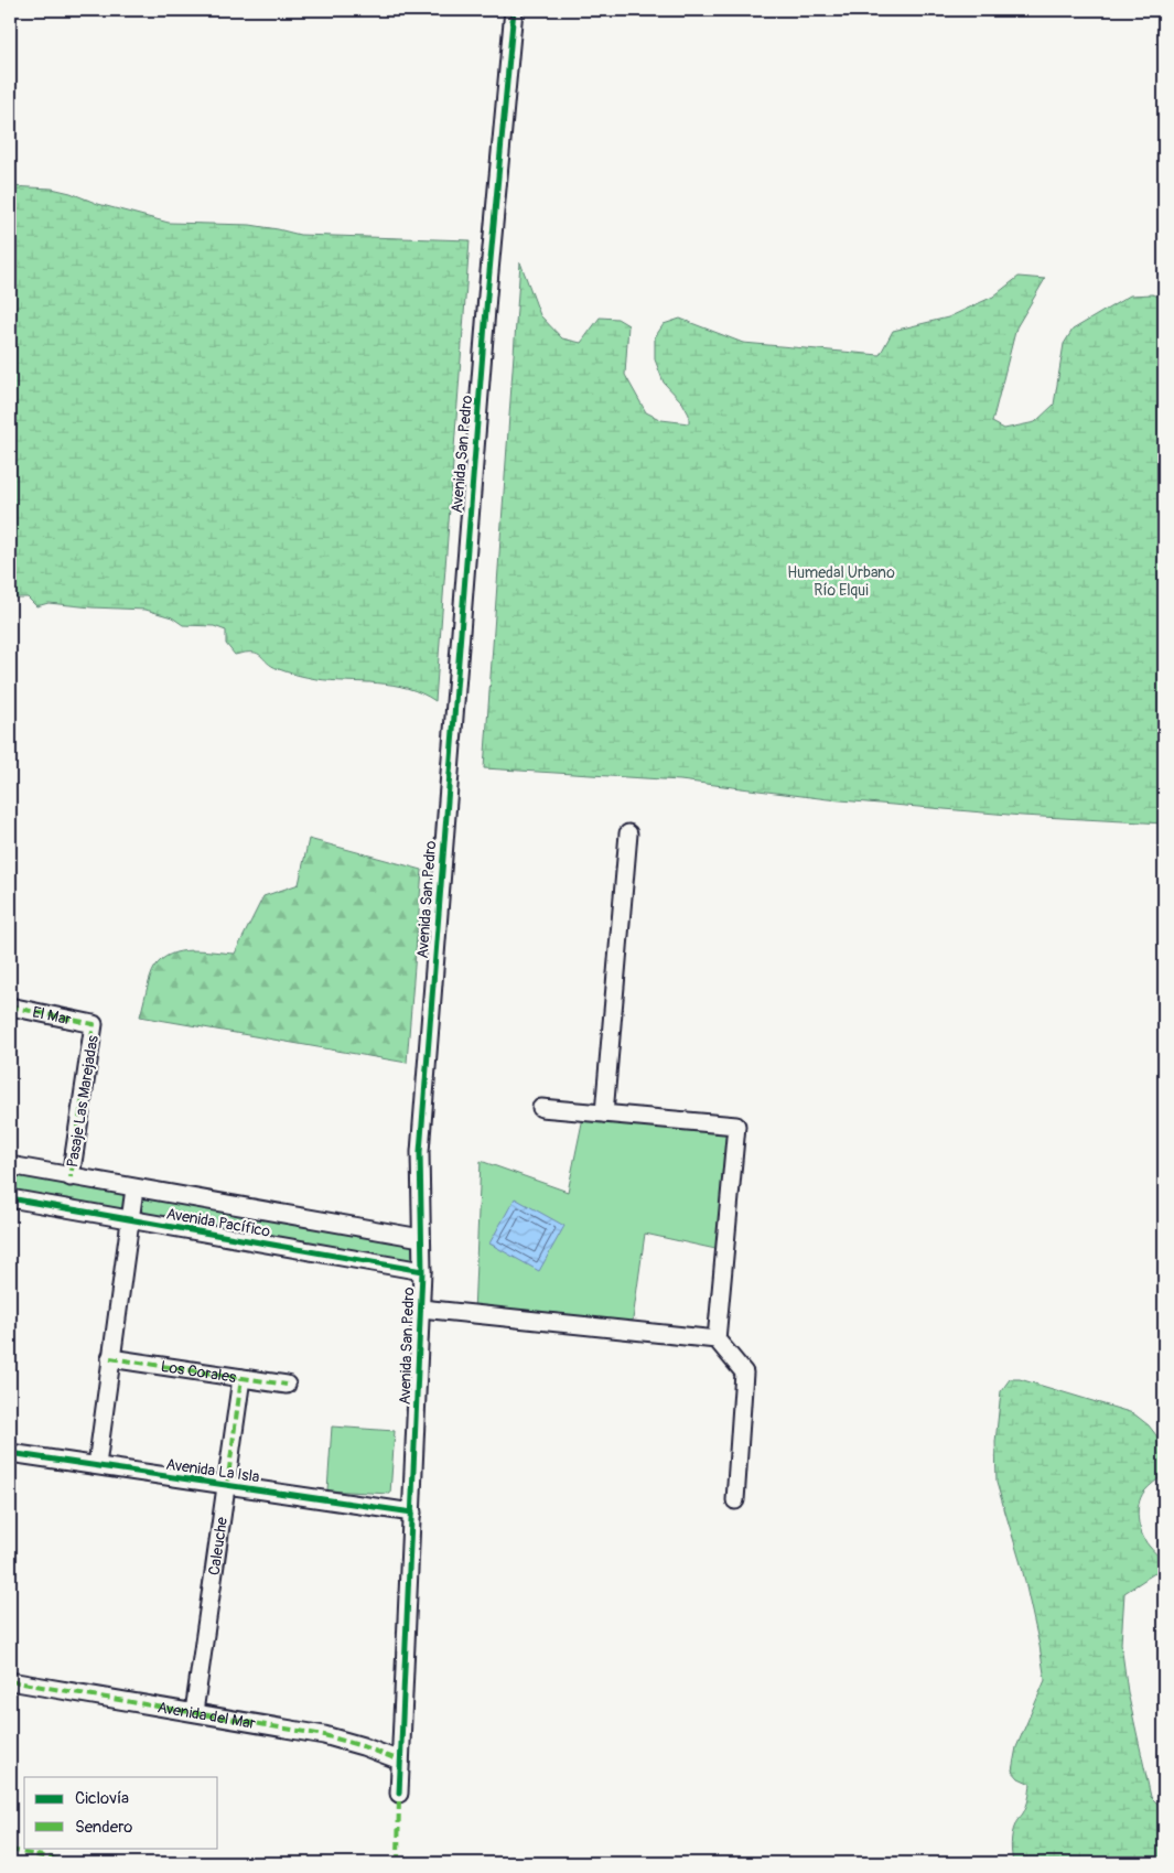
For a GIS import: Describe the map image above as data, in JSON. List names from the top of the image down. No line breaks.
{"streets":{"street":["Avenida San Pedro","El Mar","Pasaje Las Marejadas","Avenida Pacífico","Los Corales","Avenida La Isla","Caleuche","Avenida del Mar"]},"crossings":[["Avenida San Pedro","Avenida Pacífico"],["Avenida San Pedro","Avenida La Isla"],["Avenida San Pedro","Avenida del Mar"],["El Mar","Pasaje Las Marejadas"],["Pasaje Las Marejadas","Avenida Pacífico"],["Los Corales","Caleuche"],["Avenida La Isla","Caleuche"],["Caleuche","Avenida del Mar"]],"parks":["Humedal Urbano Río Elqui"],"legend":["Ciclovía","Sendero"]}
